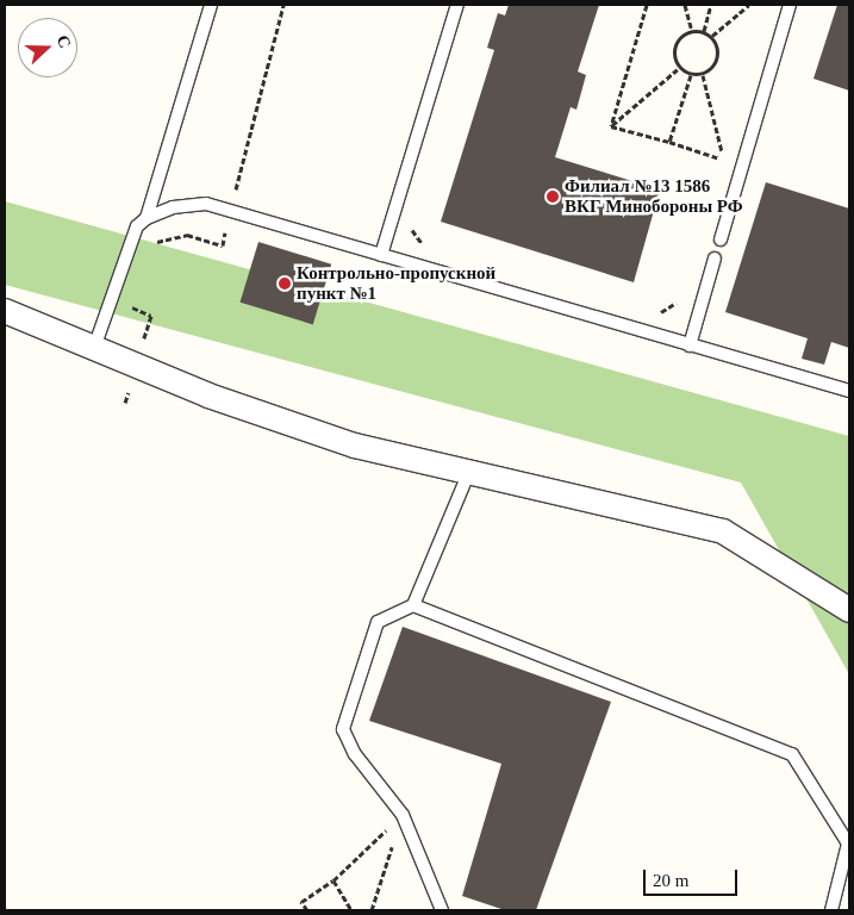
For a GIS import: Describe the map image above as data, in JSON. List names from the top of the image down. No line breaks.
{"places":["Филиал №13 1586 ВКГ Минобороны РФ","Контрольно-пропускной пункт №1"],"scale_bar":"20 m","north":"right"}
